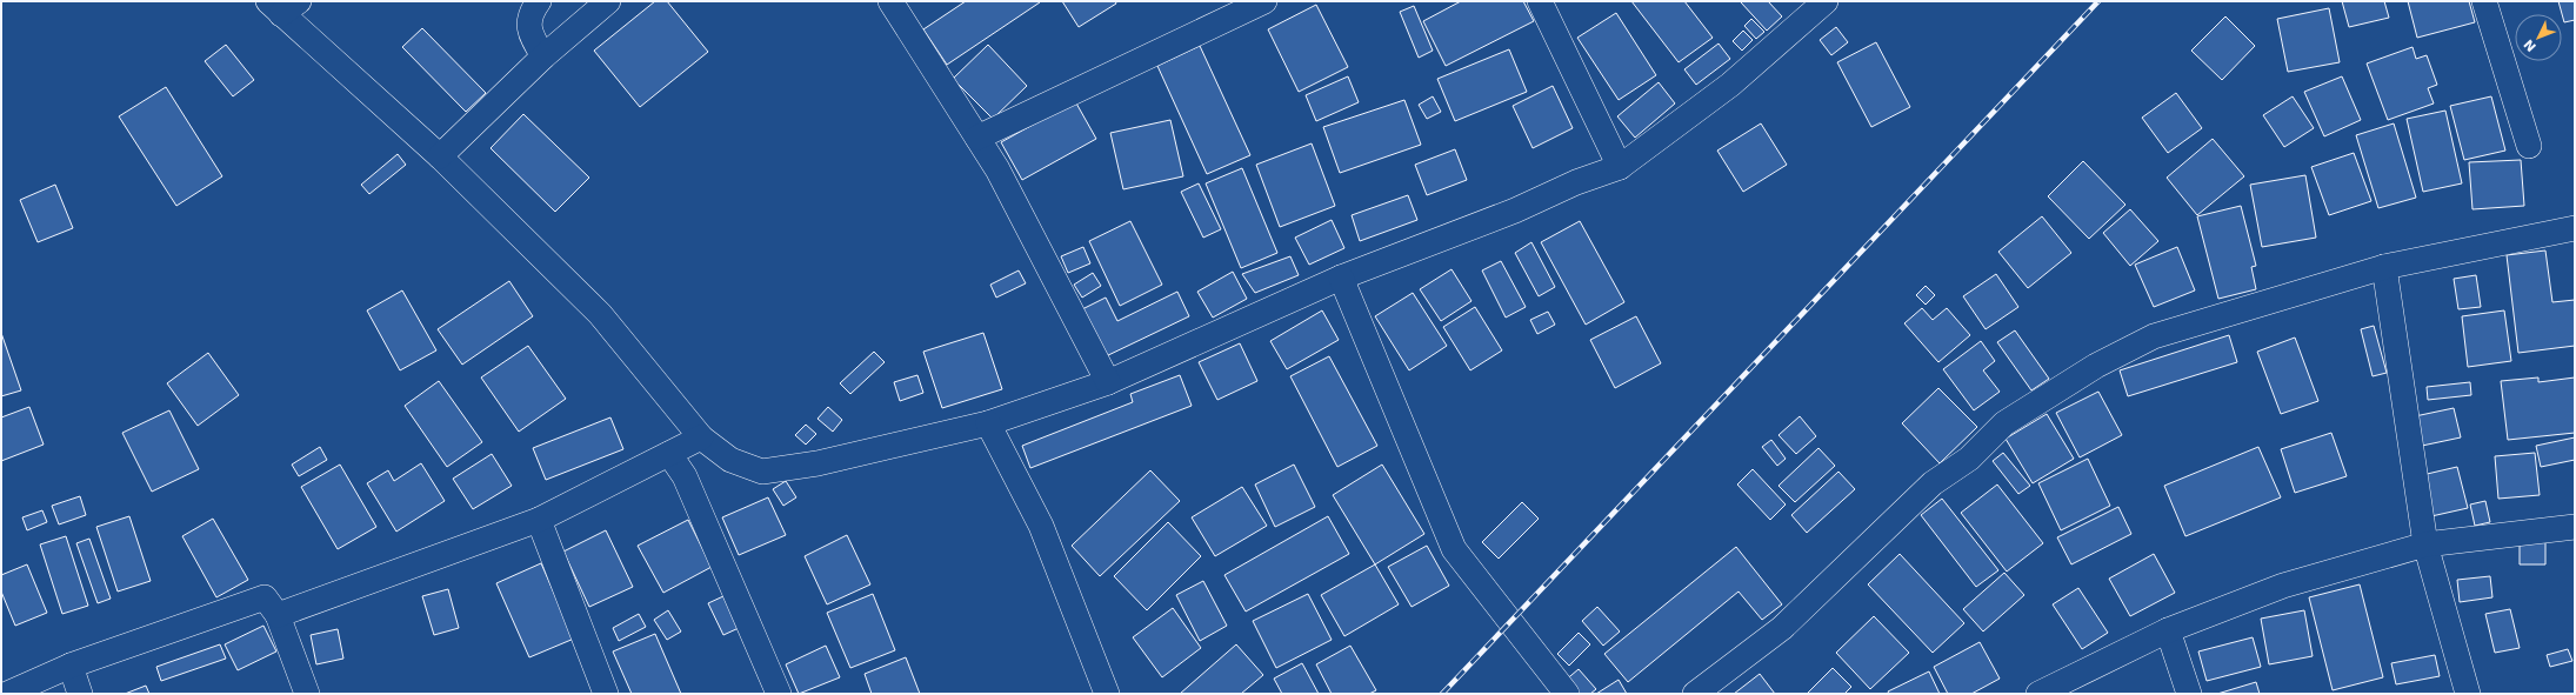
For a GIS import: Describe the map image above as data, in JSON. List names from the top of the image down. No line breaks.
{"north":"bottom left"}
